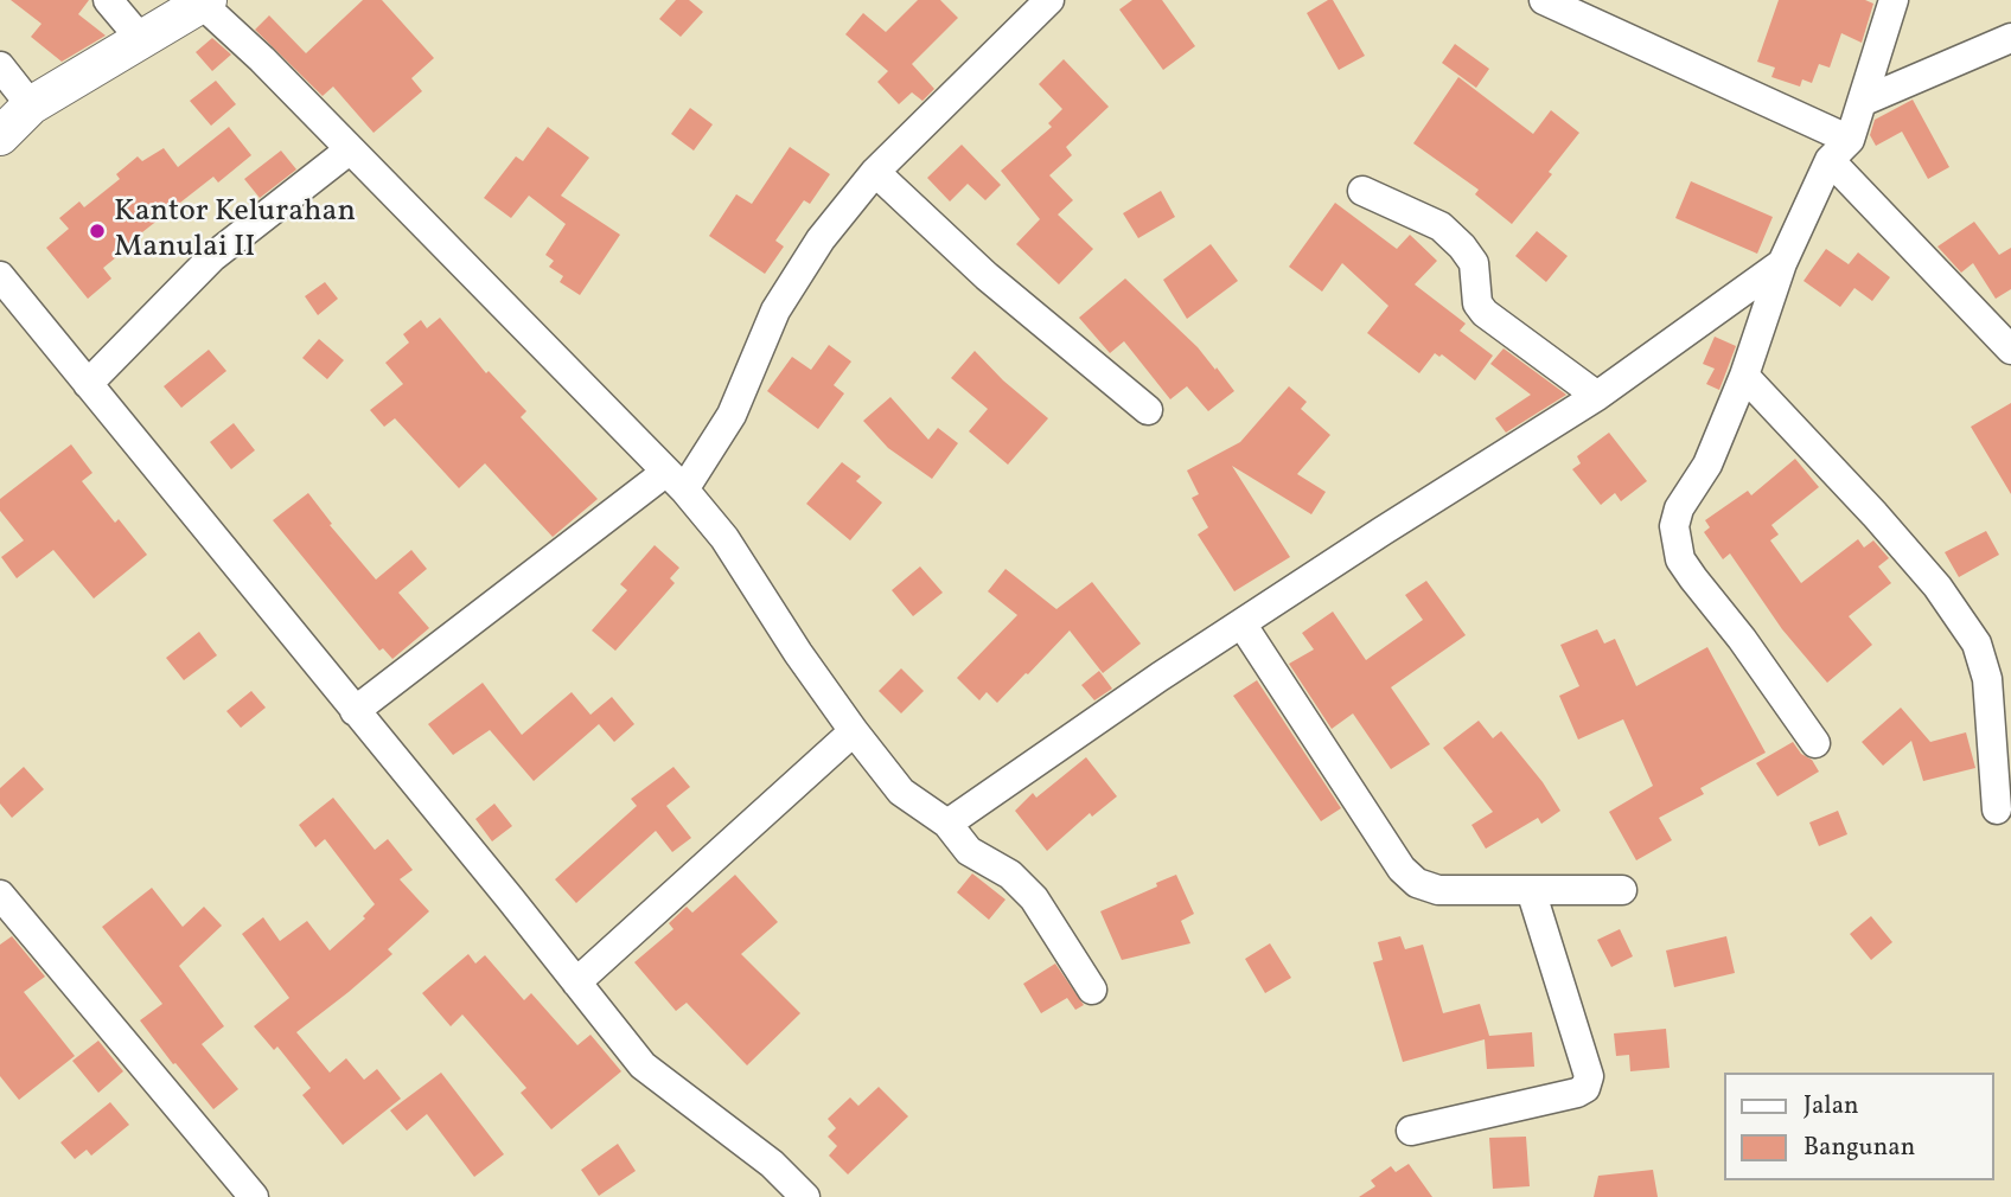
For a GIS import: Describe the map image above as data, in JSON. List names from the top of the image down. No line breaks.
{"places":["Kantor Kelurahan Manulai II"],"legend":["Jalan","Bangunan"]}
